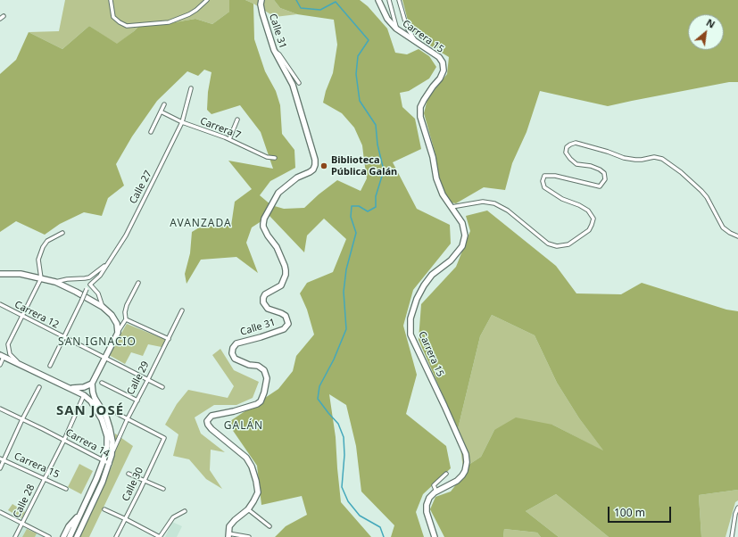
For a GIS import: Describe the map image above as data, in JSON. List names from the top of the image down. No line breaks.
{"streets":{"main road":["Calle 31","Carrera 15"],"street":["Carrera 7","Calle 27","Carrera 12","Calle 29","Carrera 14","Calle 30","Calle 28"]},"crossings":[["Carrera 15","Calle 28"],["Carrera 7","Calle 27"],["Carrera 12","Calle 29"],["Calle 29","Calle 30"],["Carrera 14","Calle 28"]],"districts":["AVANZADA","SAN IGNACIO","SAN JOSÉ","GALÁN"],"places":["Biblioteca Pública Galán"],"scale_bar":"100 m","north":"top right"}
